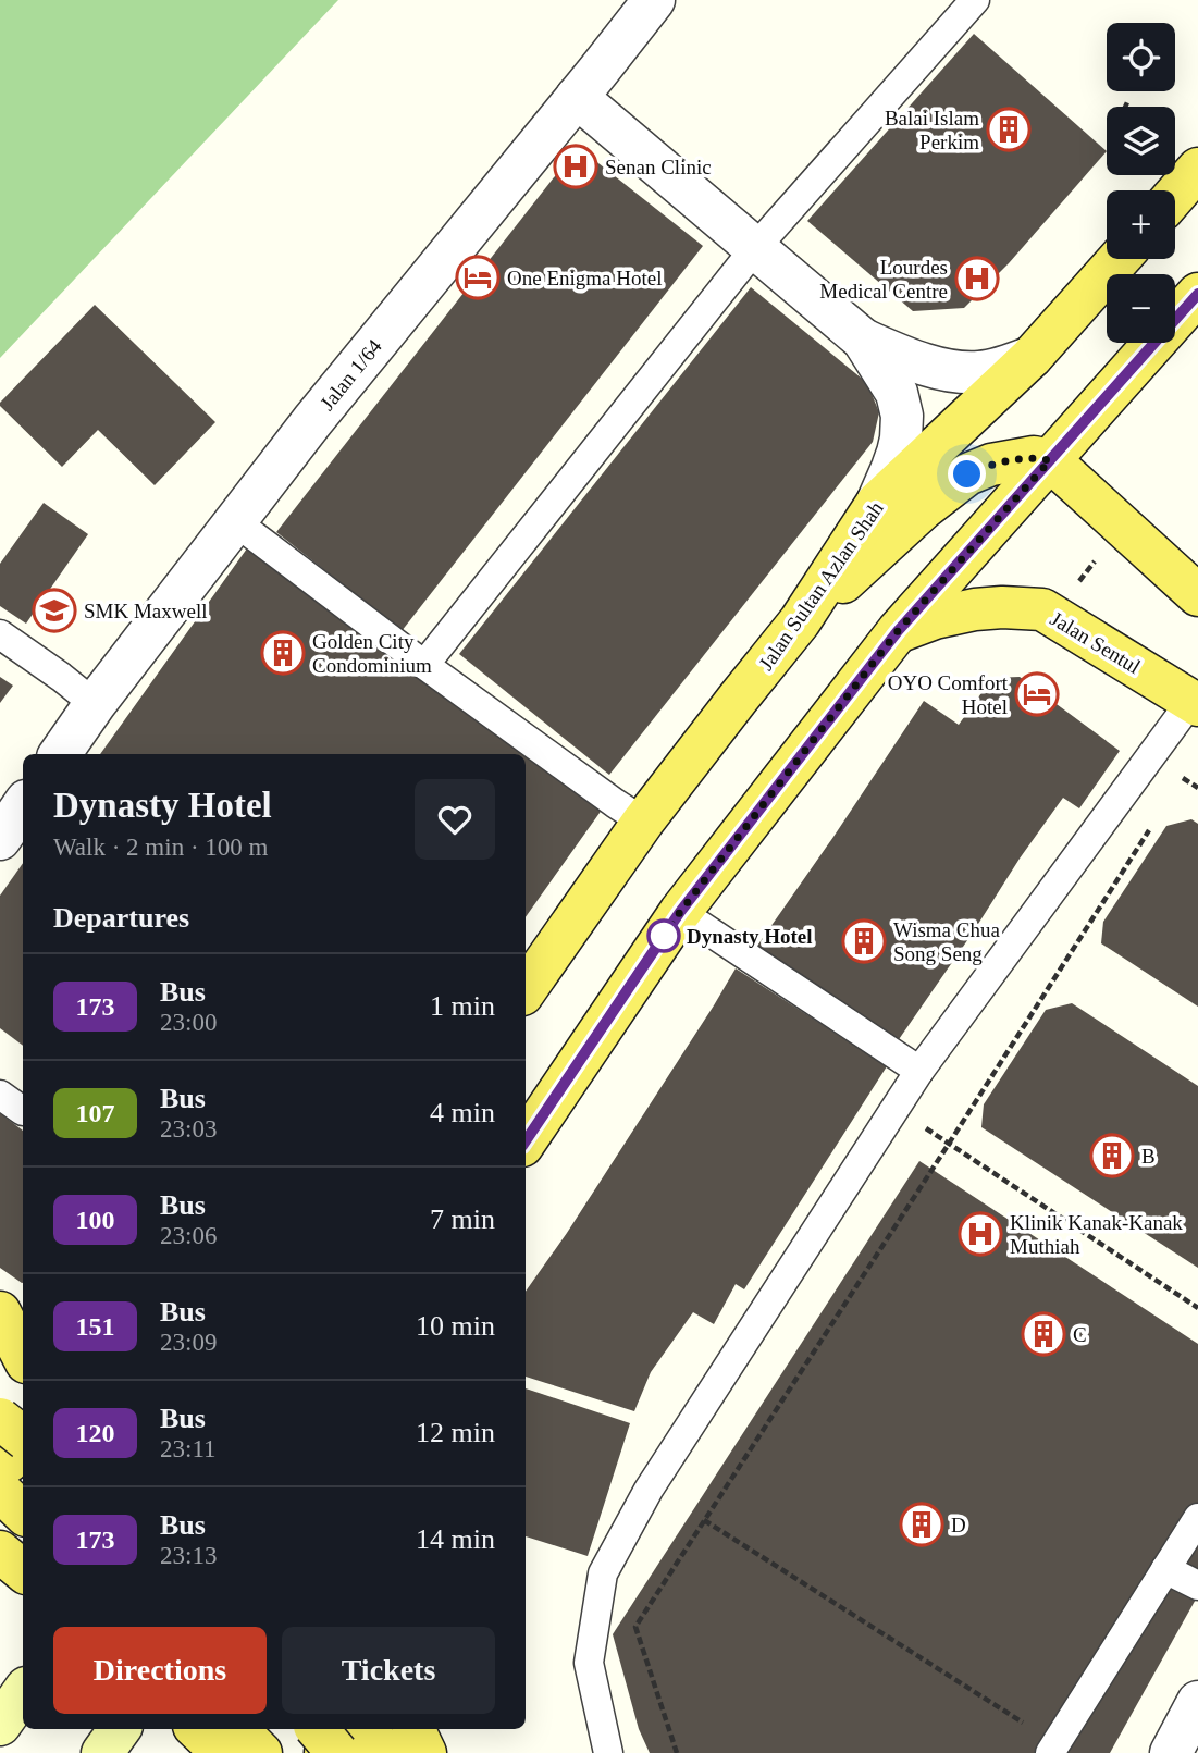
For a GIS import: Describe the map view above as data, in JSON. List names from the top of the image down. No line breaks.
{"streets":{"main road":["Jalan Sultan Azlan Shah","Jalan Sentul"],"street":["Jalan 1/64"]},"places":{"building":["Balai Islam Perkim","Golden City Condominium","Wisma Chua Song Seng","B","C","D"],"hospital":["Senan Clinic","Lourdes Medical Centre","Klinik Kanak-Kanak Muthiah"],"hotel":["One Enigma Hotel","OYO Comfort Hotel"],"school or university":["SMK Maxwell"],"other":["Dynasty Hotel"]},"lines":["bus line 173"],"page":{"map_buttons":["+","−"],"heading":[["Dynasty Hotel","Walk · 2 min · 100 m"],"Departures"],"list":[{"mark":"173","name":"Bus","note":"23:00","value":"1 min"},{"mark":"107","name":"Bus","note":"23:03","value":"4 min"},{"mark":"100","name":"Bus","note":"23:06","value":"7 min"},{"mark":"151","name":"Bus","note":"23:09","value":"10 min"},{"mark":"120","name":"Bus","note":"23:11","value":"12 min"},{"mark":"173","name":"Bus","note":"23:13","value":"14 min"}],"buttons":["Directions","Tickets"]}}
